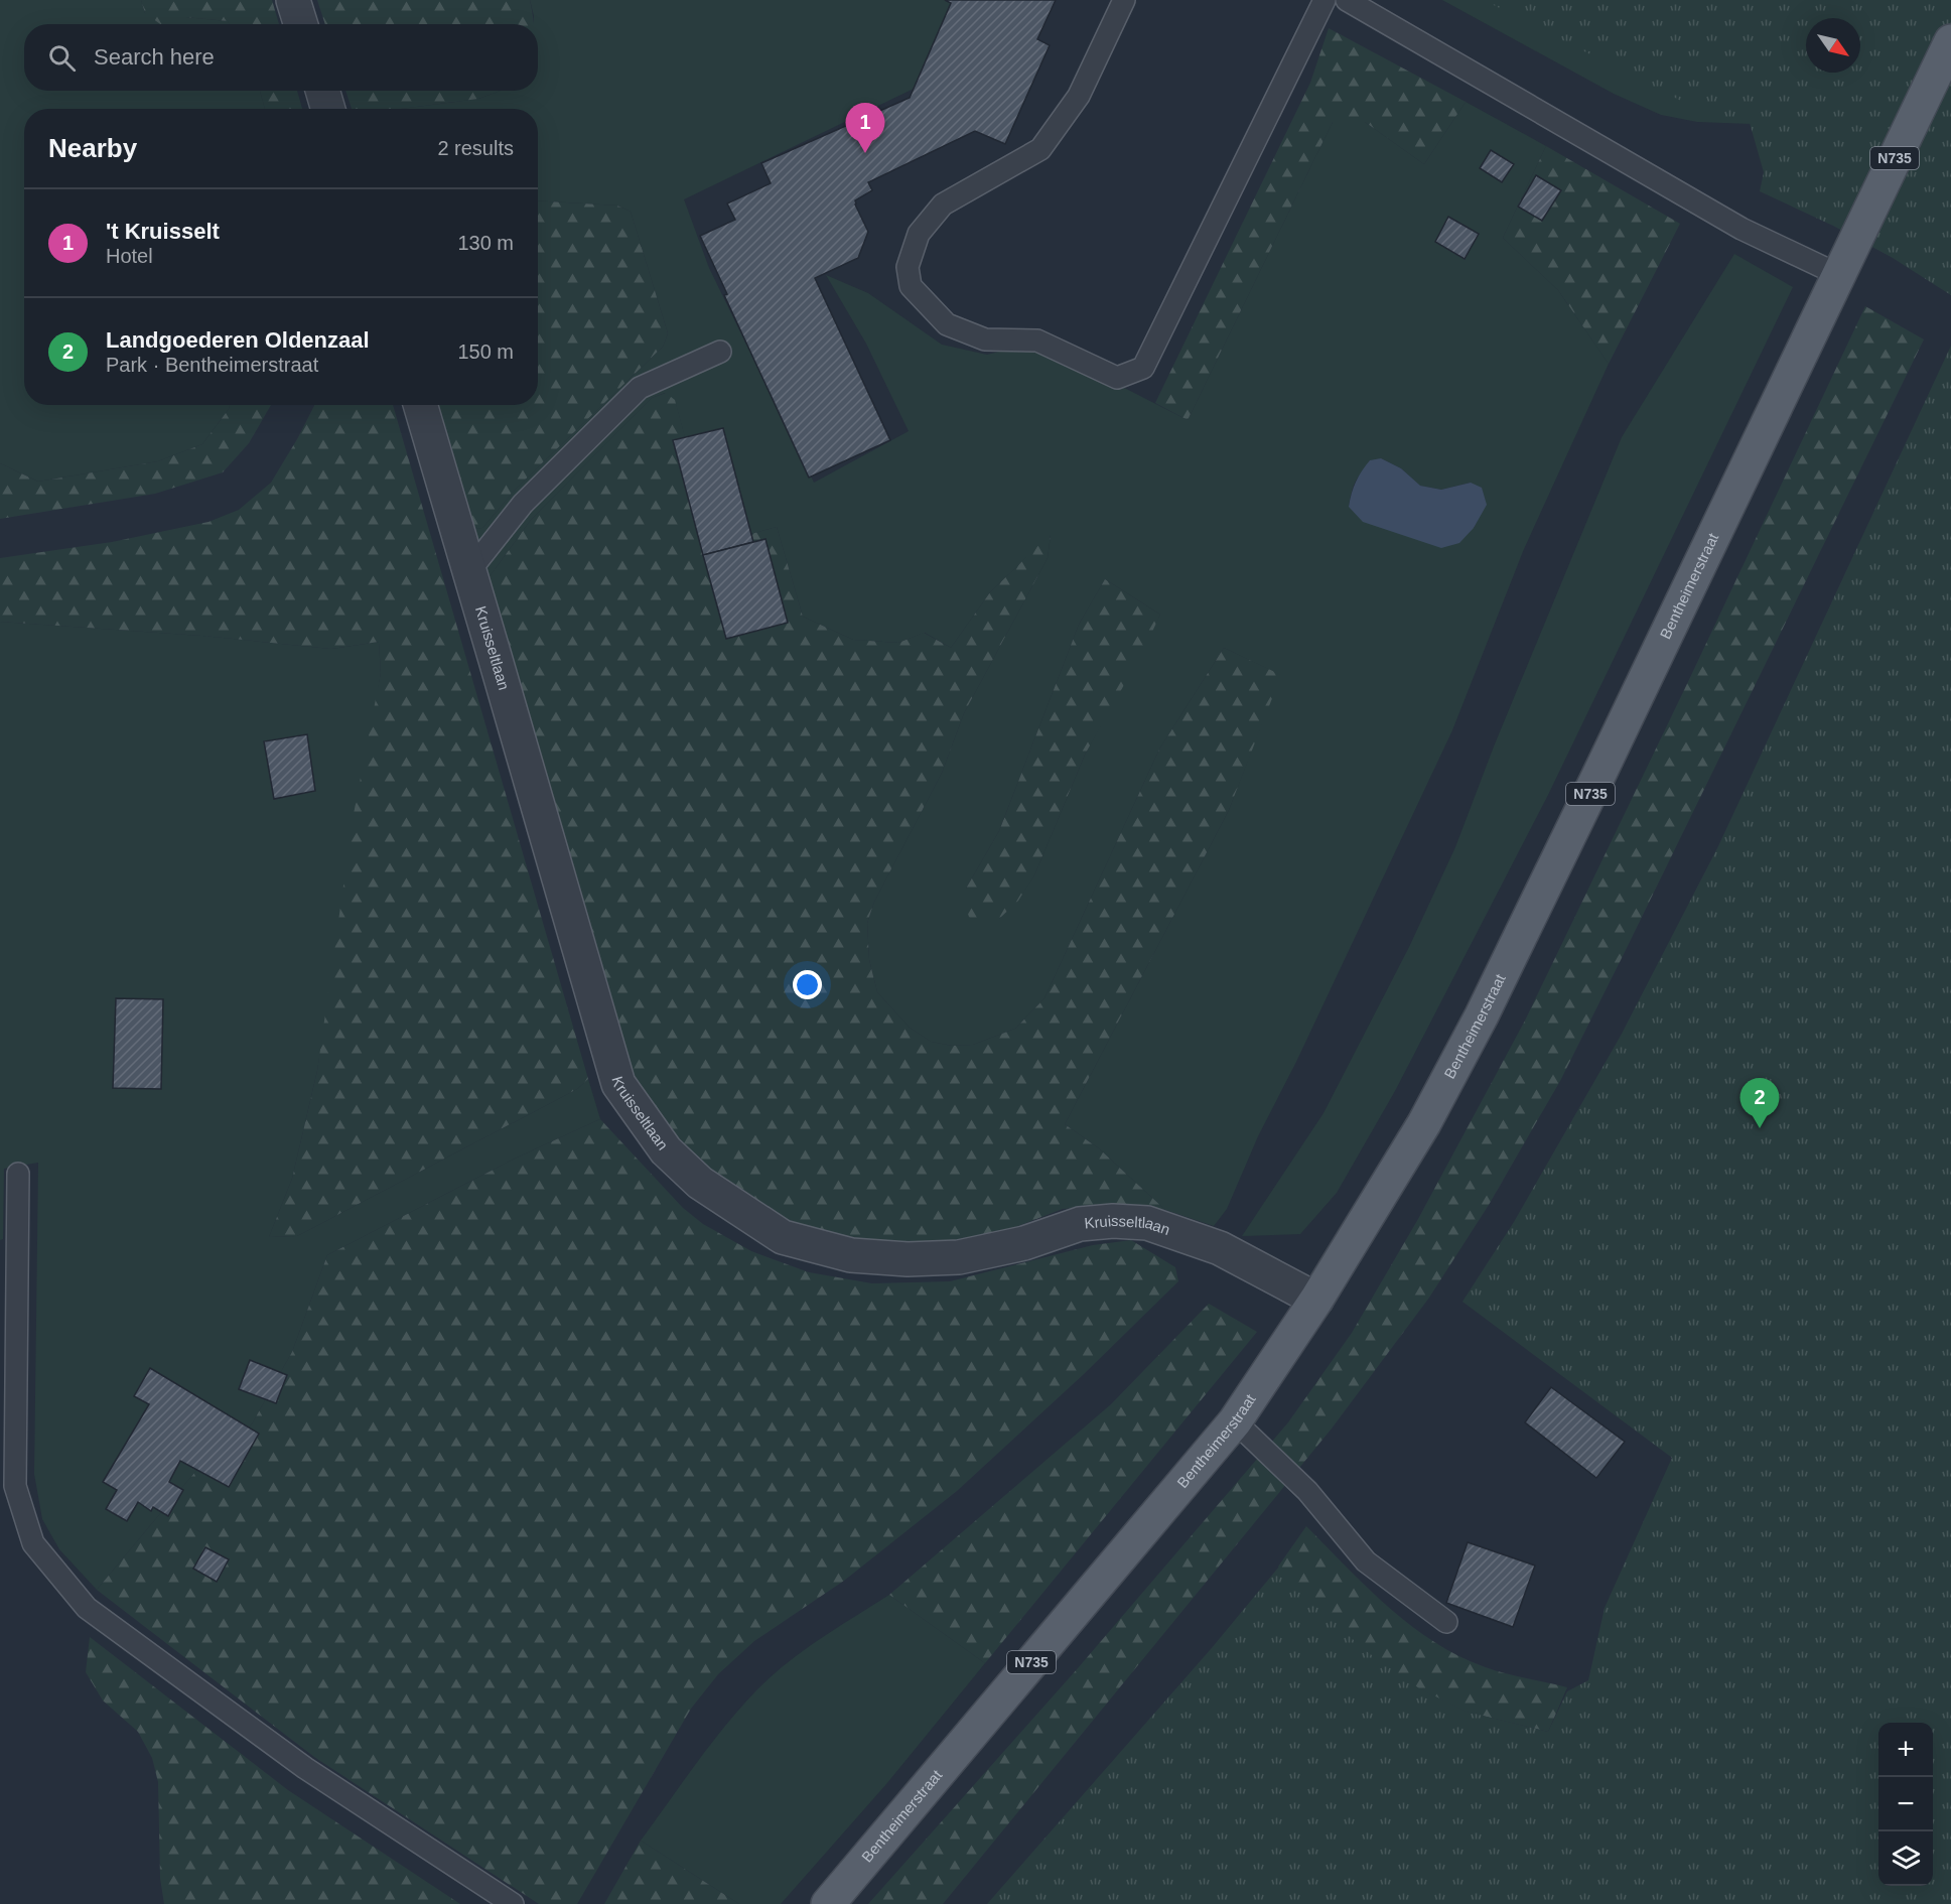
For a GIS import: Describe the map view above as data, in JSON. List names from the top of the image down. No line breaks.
{"streets":{"main road":["N735","Bentheimerstraat"],"street":["Kruisseltlaan"]},"crossings":[["Bentheimerstraat","Kruisseltlaan"]],"north":"bottom right","page":{"search":"Search here","pins":["1","2"],"heading":["Nearby","2 results"],"list":[{"mark":"1","name":"'t Kruisselt","note":"Hotel","value":"130 m"},{"mark":"2","name":"Landgoederen Oldenzaal","note":"Park · Bentheimerstraat","value":"150 m"}],"map_buttons":["+","−"]}}
